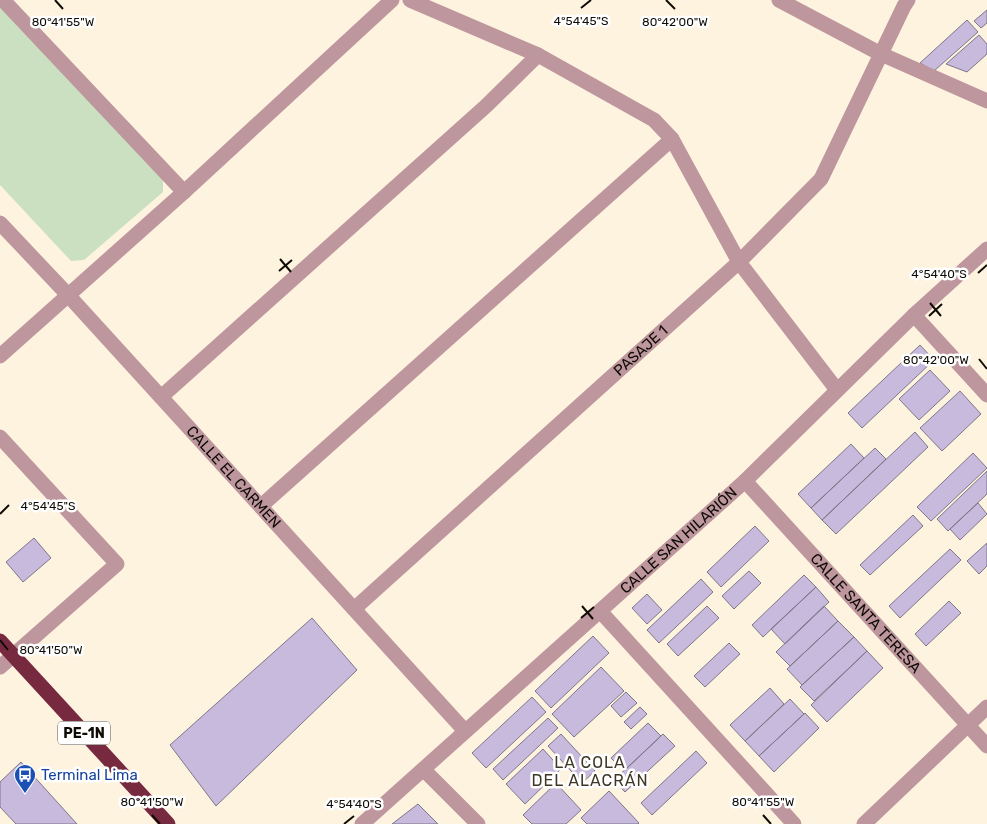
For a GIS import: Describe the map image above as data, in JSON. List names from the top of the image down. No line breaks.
{"streets":{"highway":["PE-1N"],"street":["PASAJE 1","CALLE EL CARMEN","CALLE SAN HILARIÓN","CALLE SANTA TERESA"]},"crossings":[["PASAJE 1","CALLE EL CARMEN"],["CALLE EL CARMEN","CALLE SAN HILARIÓN"],["CALLE SAN HILARIÓN","CALLE SANTA TERESA"]],"districts":["LA COLA DEL ALACRÁN"],"places":{"bus stop":["Terminal Lima"]},"coordinates":["4°54'45\"S","80°41'55\"W","80°42'00\"W","4°54'40\"S","80°41'50\"W"]}
